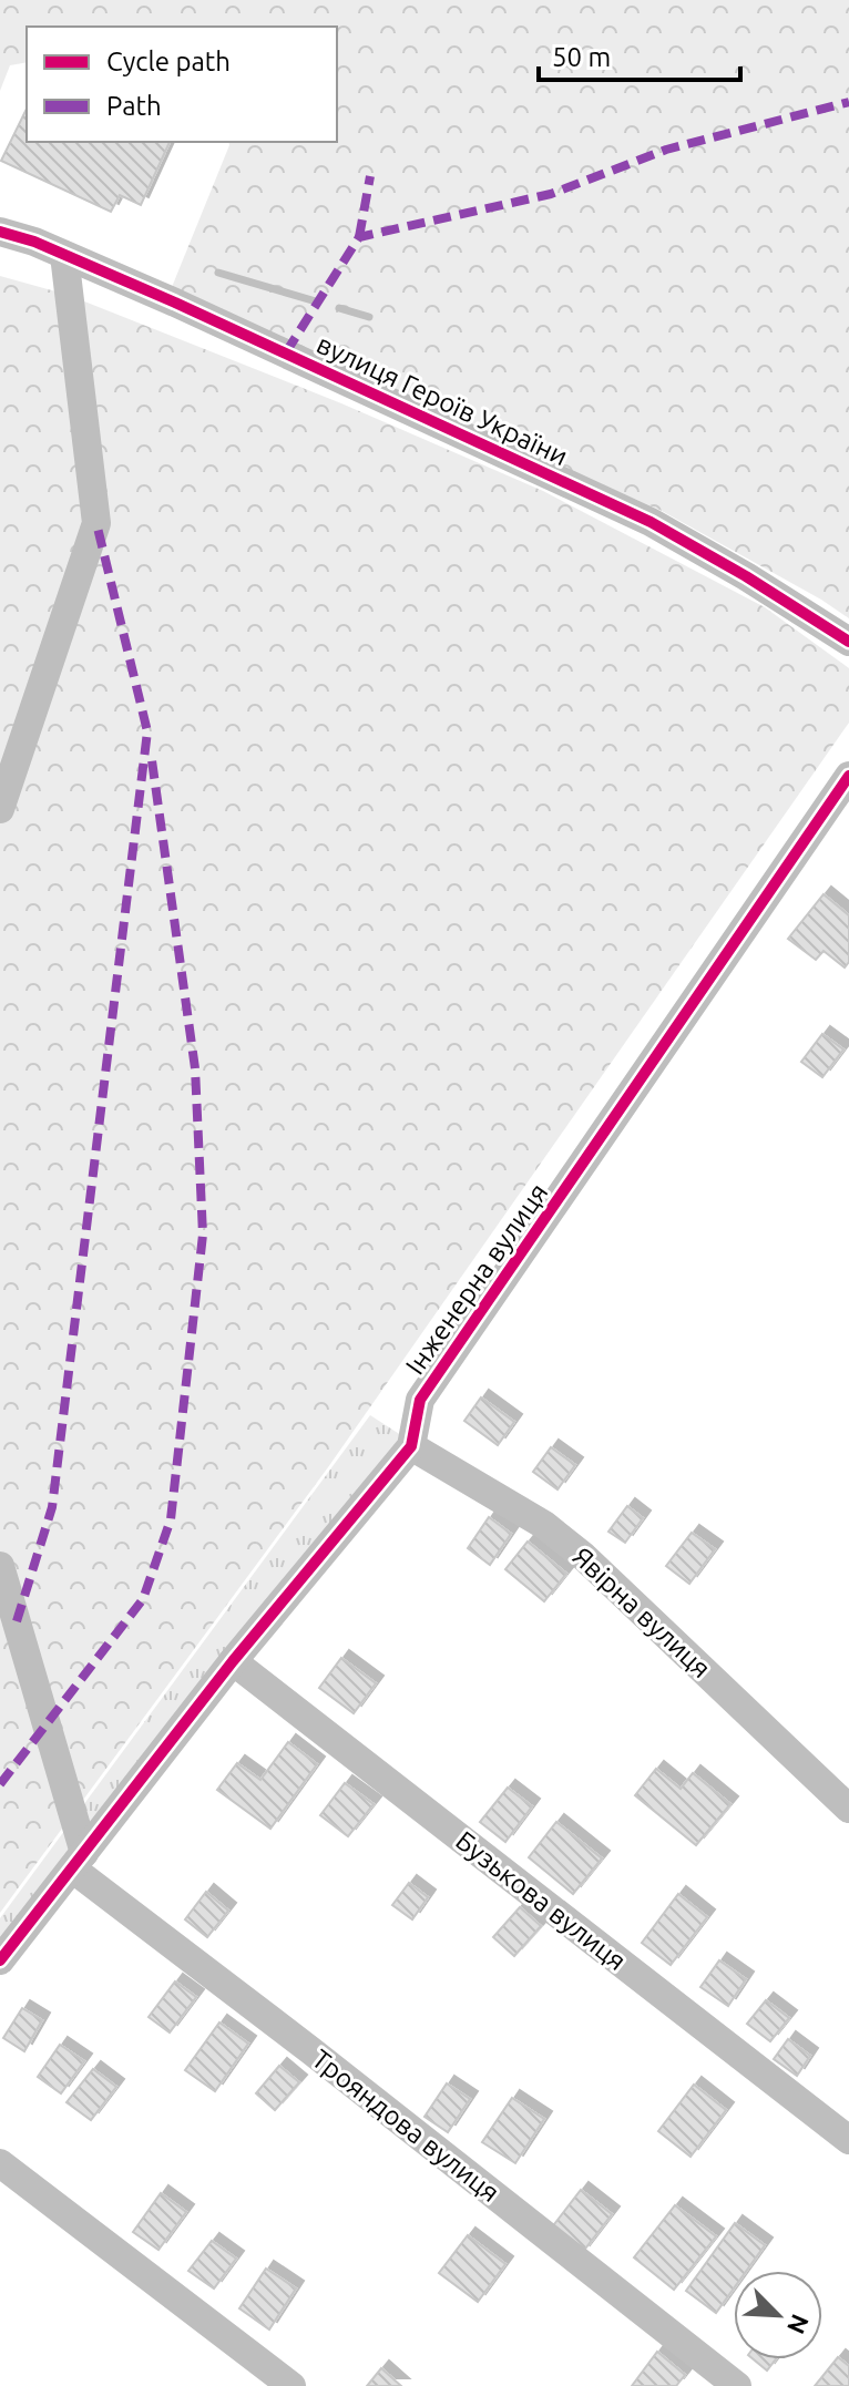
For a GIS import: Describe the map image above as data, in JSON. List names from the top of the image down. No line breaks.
{"streets":{"street":["вулиця Героїв України","Інженерна вулиця","Явірна вулиця","Бузькова вулиця","Трояндова вулиця"]},"crossings":[["Інженерна вулиця","Явірна вулиця"],["Інженерна вулиця","Бузькова вулиця"],["Інженерна вулиця","Трояндова вулиця"]],"legend":["Cycle path","Path"],"scale_bar":"50 m","north":"bottom right"}
